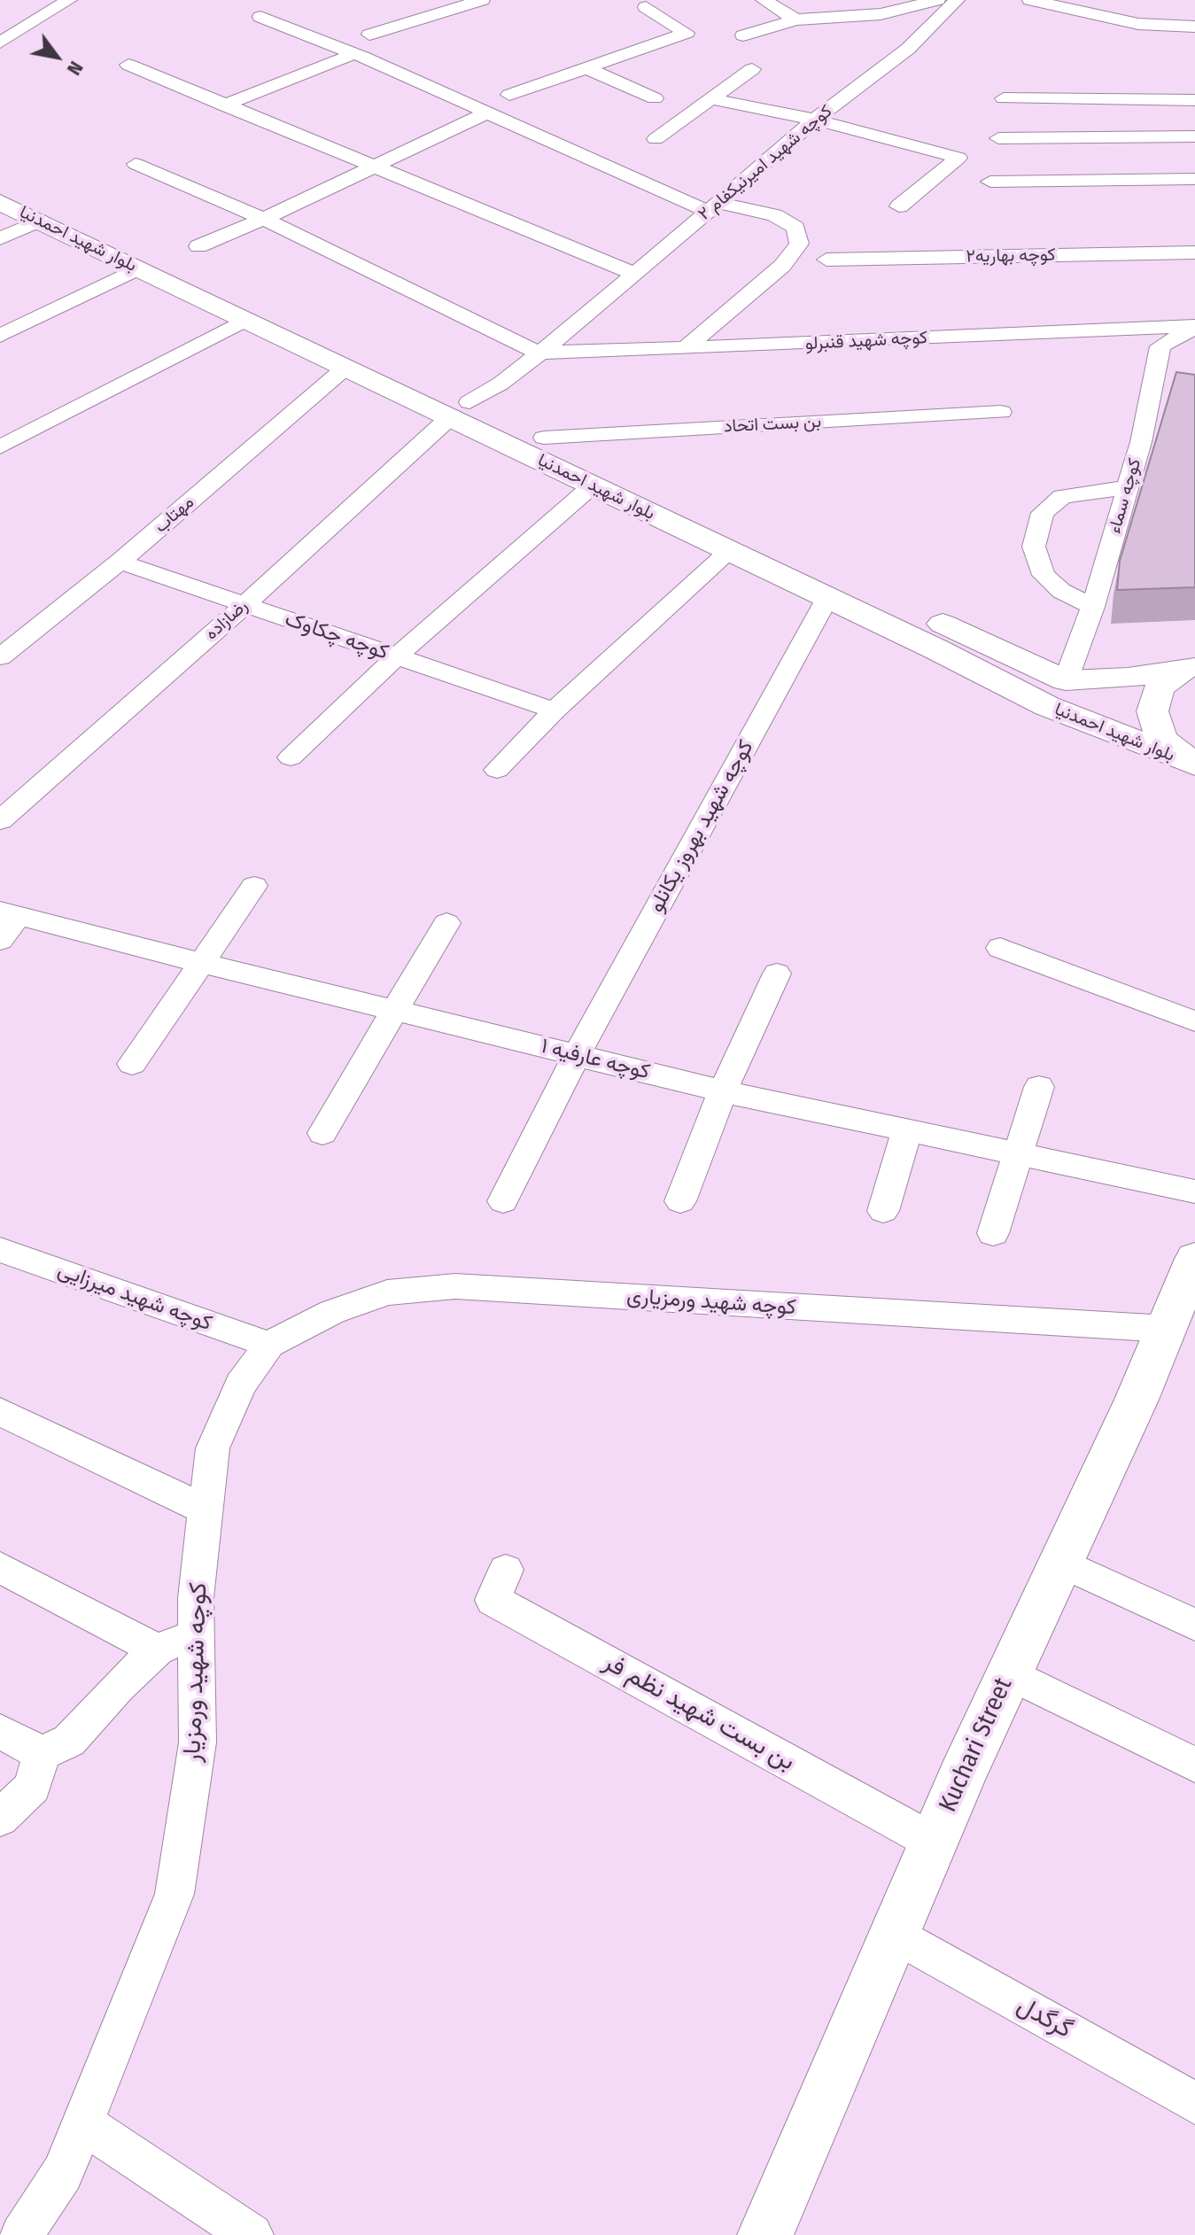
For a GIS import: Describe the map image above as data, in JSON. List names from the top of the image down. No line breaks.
{"streets":{"main road":["بلوار شهید احمدنیا","Kuchari Street"],"street":["کوچه شهید امیرنیکفام ۲","کوچه بهاریه۲","کوچه شهید قنبرلو","بن بست اتحاد","کوچه سماء","مهتاب","رضازاده","کوچه چکاوک","کوچه شهید بهروز یکانلو","کوچه عارفیه ۱","کوچه شهید میرزایی","کوچه شهید ورمزیاری","کوچه شهید ورمزیار","بن بست شهید نظم فر","گرگدل"]},"crossings":[["کوچه شهید امیرنیکفام ۲","کوچه شهید قنبرلو"],["کوچه شهید امیرنیکفام ۲","رضازاده"],["بلوار شهید احمدنیا","بن بست اتحاد"],["بلوار شهید احمدنیا","کوچه سماء"],["بلوار شهید احمدنیا","مهتاب"],["بلوار شهید احمدنیا","رضازاده"],["بلوار شهید احمدنیا","کوچه شهید بهروز یکانلو"],["کوچه شهید قنبرلو","کوچه سماء"],["کوچه شهید قنبرلو","رضازاده"],["مهتاب","کوچه چکاوک"],["رضازاده","کوچه چکاوک"],["کوچه شهید بهروز یکانلو","کوچه عارفیه ۱"],["کوچه شهید میرزایی","کوچه شهید ورمزیاری"],["کوچه شهید میرزایی","کوچه شهید ورمزیار"],["کوچه شهید ورمزیاری","کوچه شهید ورمزیار"],["کوچه شهید ورمزیاری","Kuchari Street"],["بن بست شهید نظم فر","Kuchari Street"],["Kuchari Street","گرگدل"]],"north":"bottom right"}
